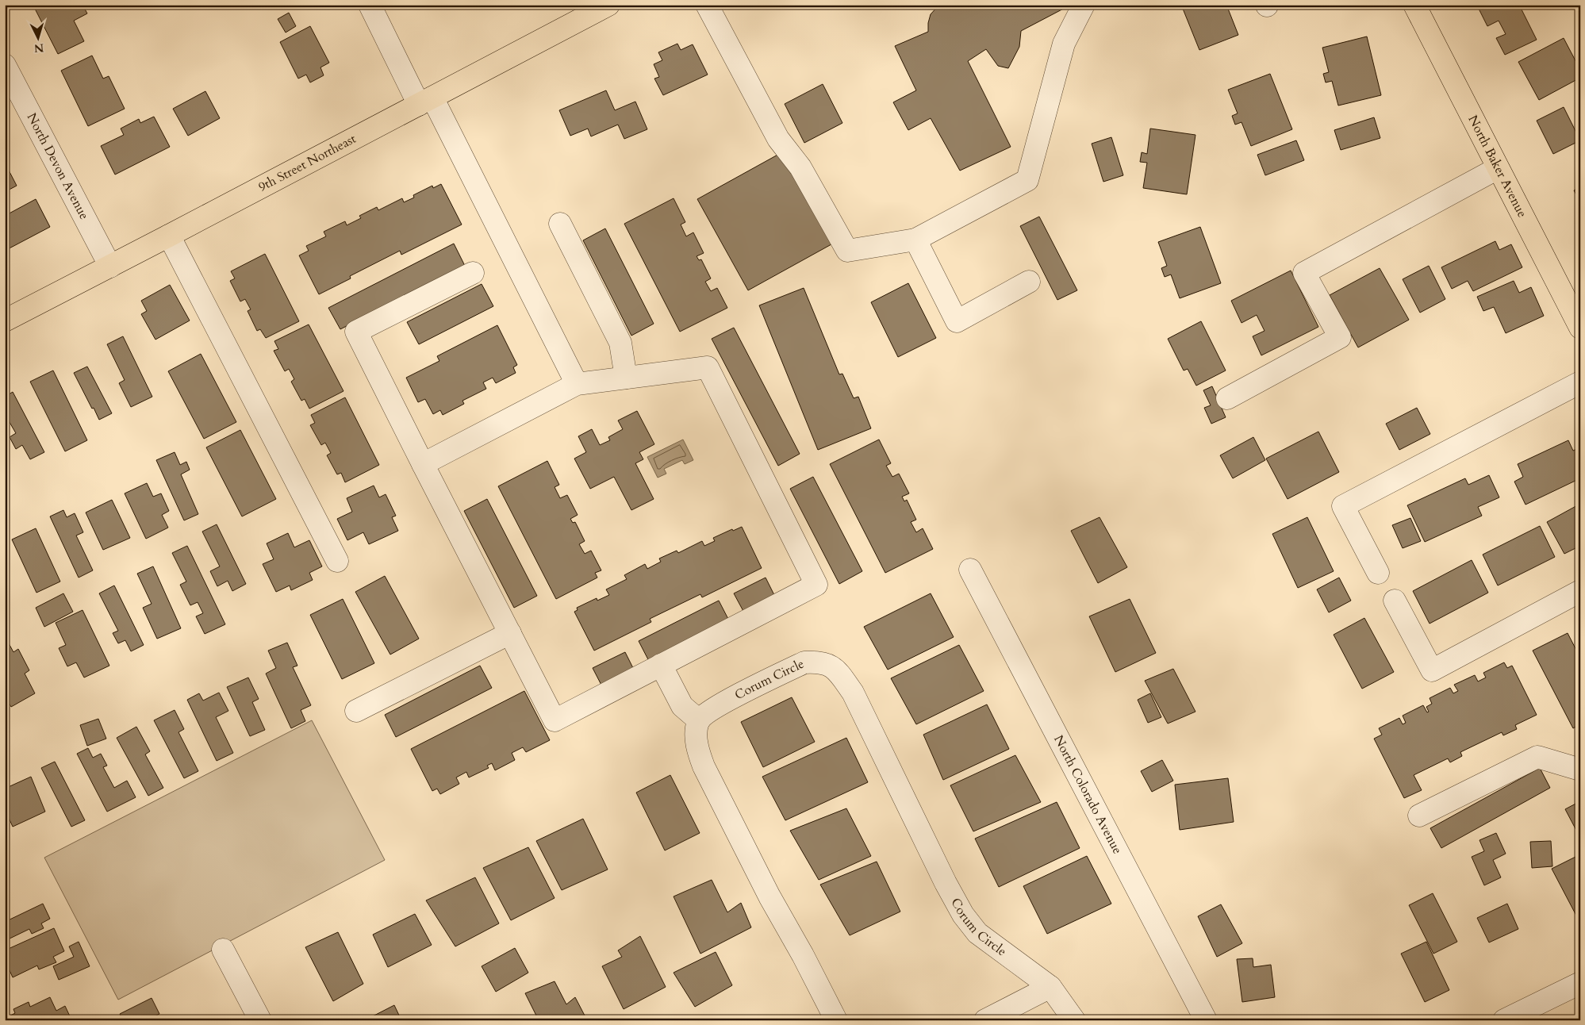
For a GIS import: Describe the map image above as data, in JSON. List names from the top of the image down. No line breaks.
{"streets":{"main road":["9th Street Northeast","North Baker Avenue"],"street":["North Devon Avenue","Corum Circle","North Colorado Avenue"]},"crossings":[["9th Street Northeast","North Devon Avenue"]],"north":"bottom"}
